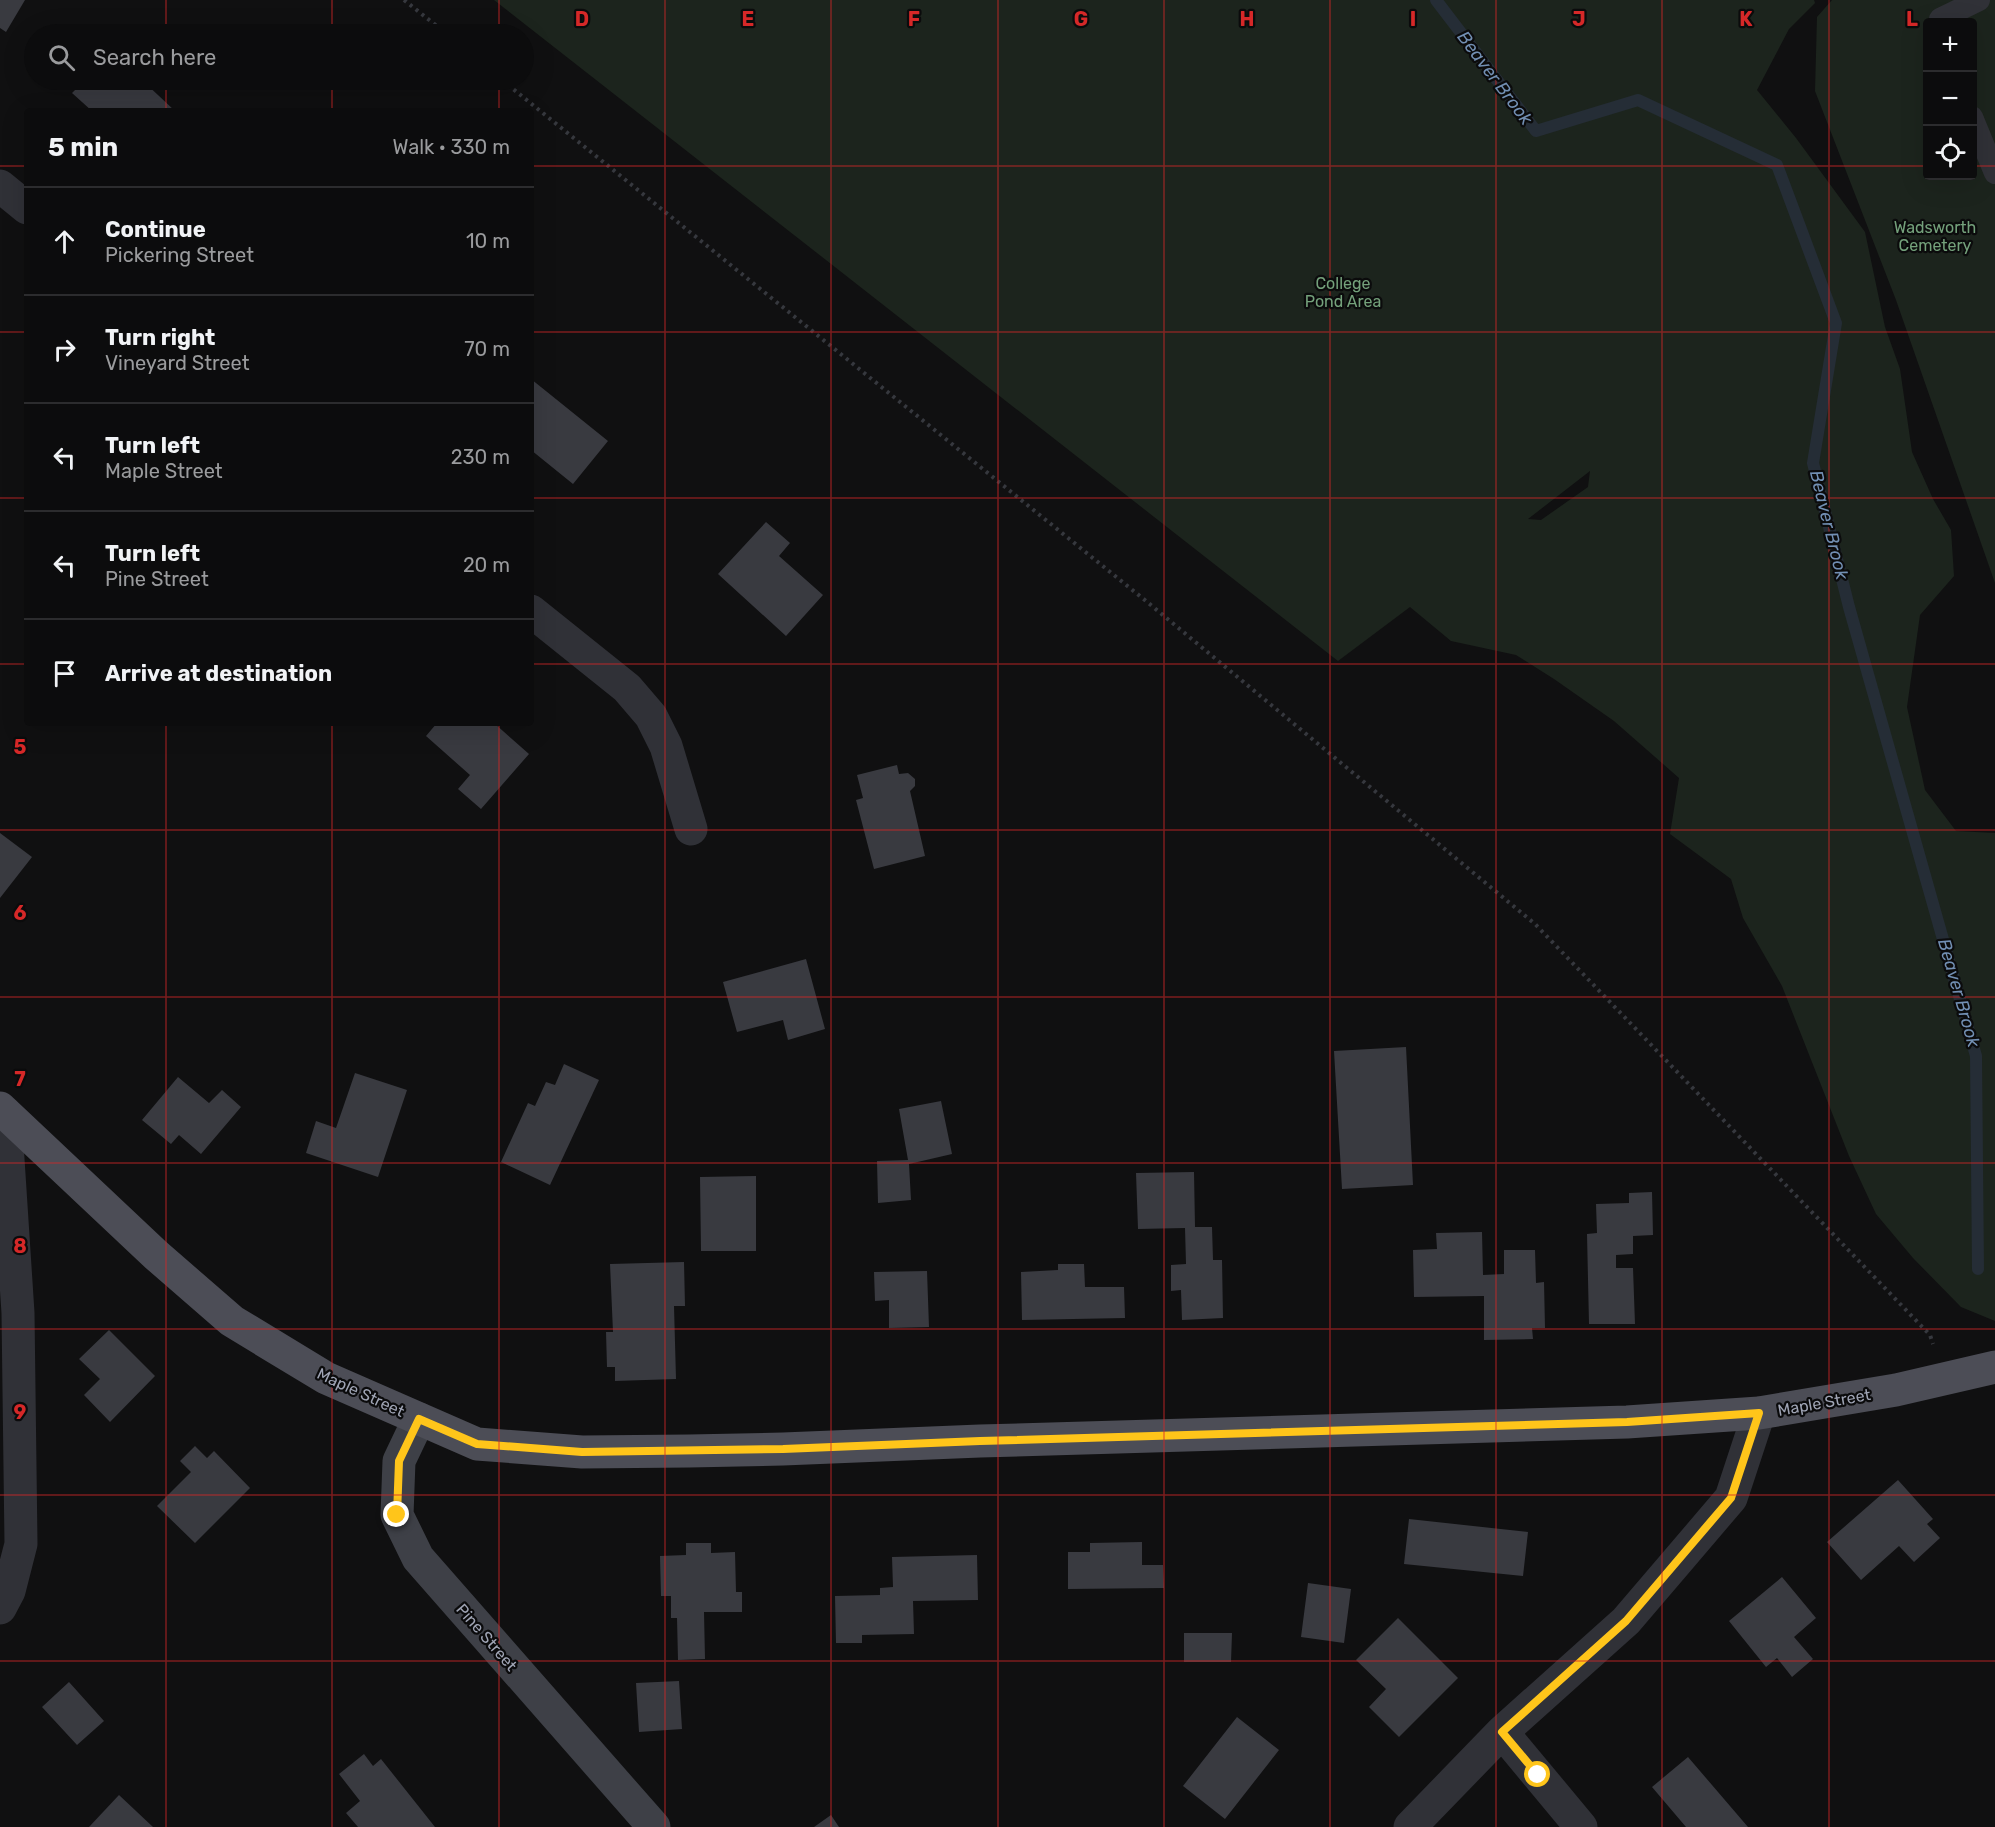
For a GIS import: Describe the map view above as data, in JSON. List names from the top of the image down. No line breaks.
{"streets":{"main road":["Maple Street"],"street":["Pine Street"]},"crossings":[["Maple Street","Pine Street"]],"water":["Beaver Brook"],"parks":["Wadsworth Cemetery","College Pond Area"],"page":{"map_buttons":["+","−"],"search":"Search here","heading":["5 min","Walk · 330 m"],"list":[["Continue","Pickering Street","10 m"],["Turn right","Vineyard Street","70 m"],["Turn left","Maple Street","230 m"],["Turn left","Pine Street","20 m"],"Arrive at destination"]},"grid":{"columns":["D","E","F","G","H","I","J","K","L"],"rows":["5","6","7","8","9"]}}
